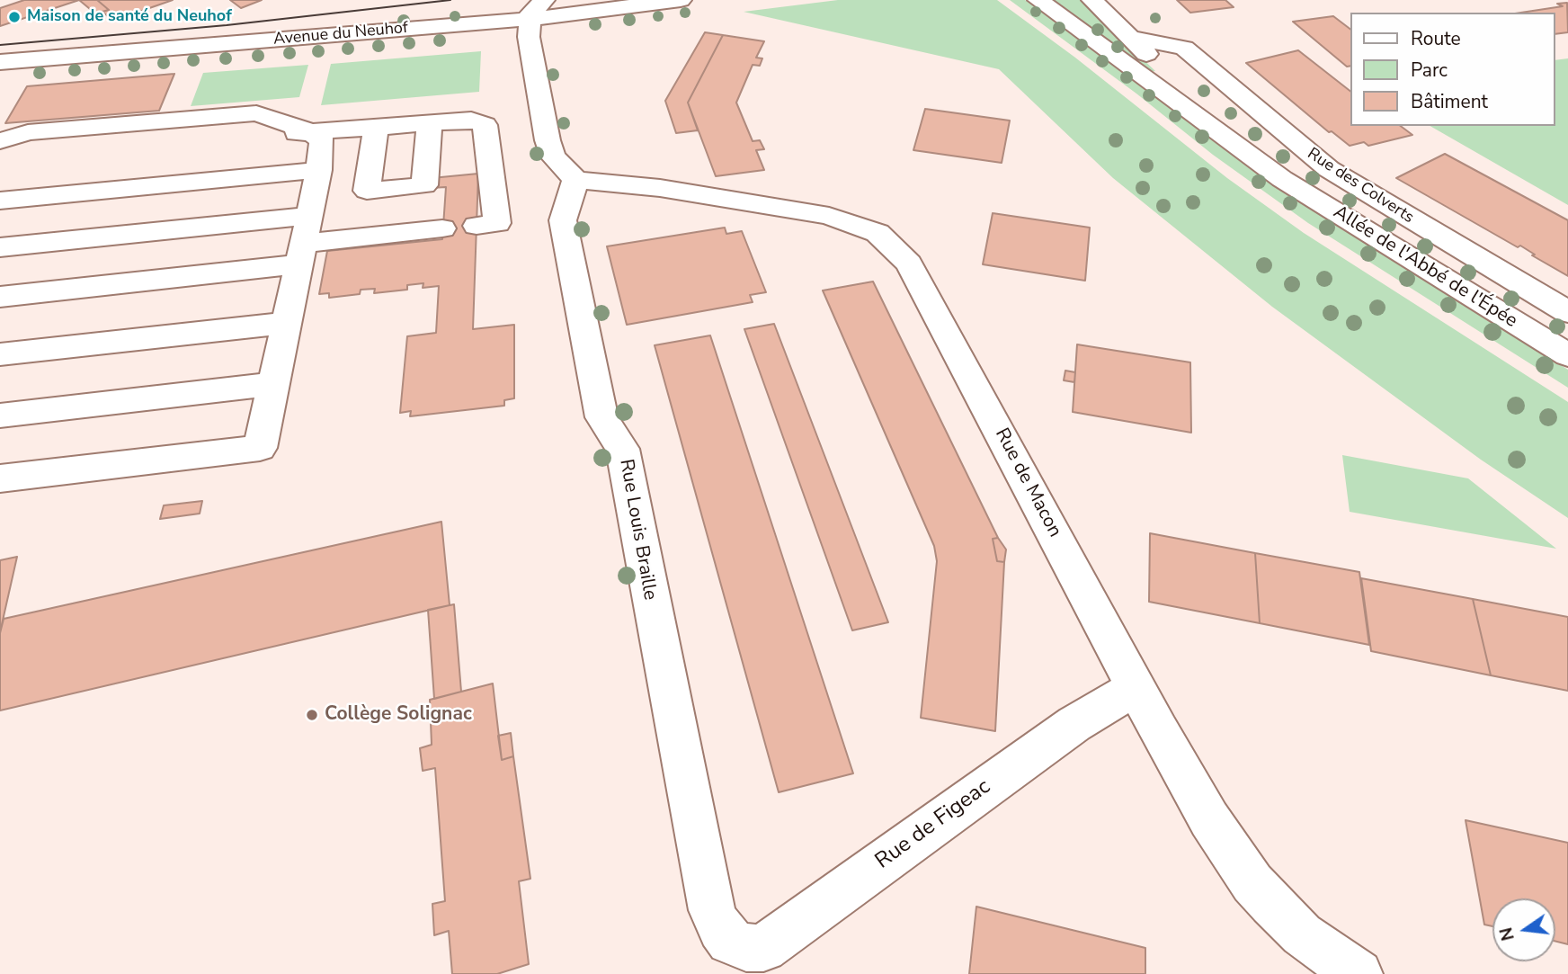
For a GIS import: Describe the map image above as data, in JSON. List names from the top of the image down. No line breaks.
{"streets":{"street":["Avenue du Neuhof","Rue des Colverts","Allée de l'Abbé de l'Épée","Rue de Macon","Rue Louis Braille","Rue de Figeac"]},"crossings":[["Rue des Colverts","Allée de l'Abbé de l'Épée"],["Rue de Macon","Rue Louis Braille"],["Rue de Macon","Rue de Figeac"],["Rue Louis Braille","Rue de Figeac"]],"places":["Maison de santé du Neuhof","Collège Solignac"],"legend":["Route","Parc","Bâtiment"],"north":"left"}
